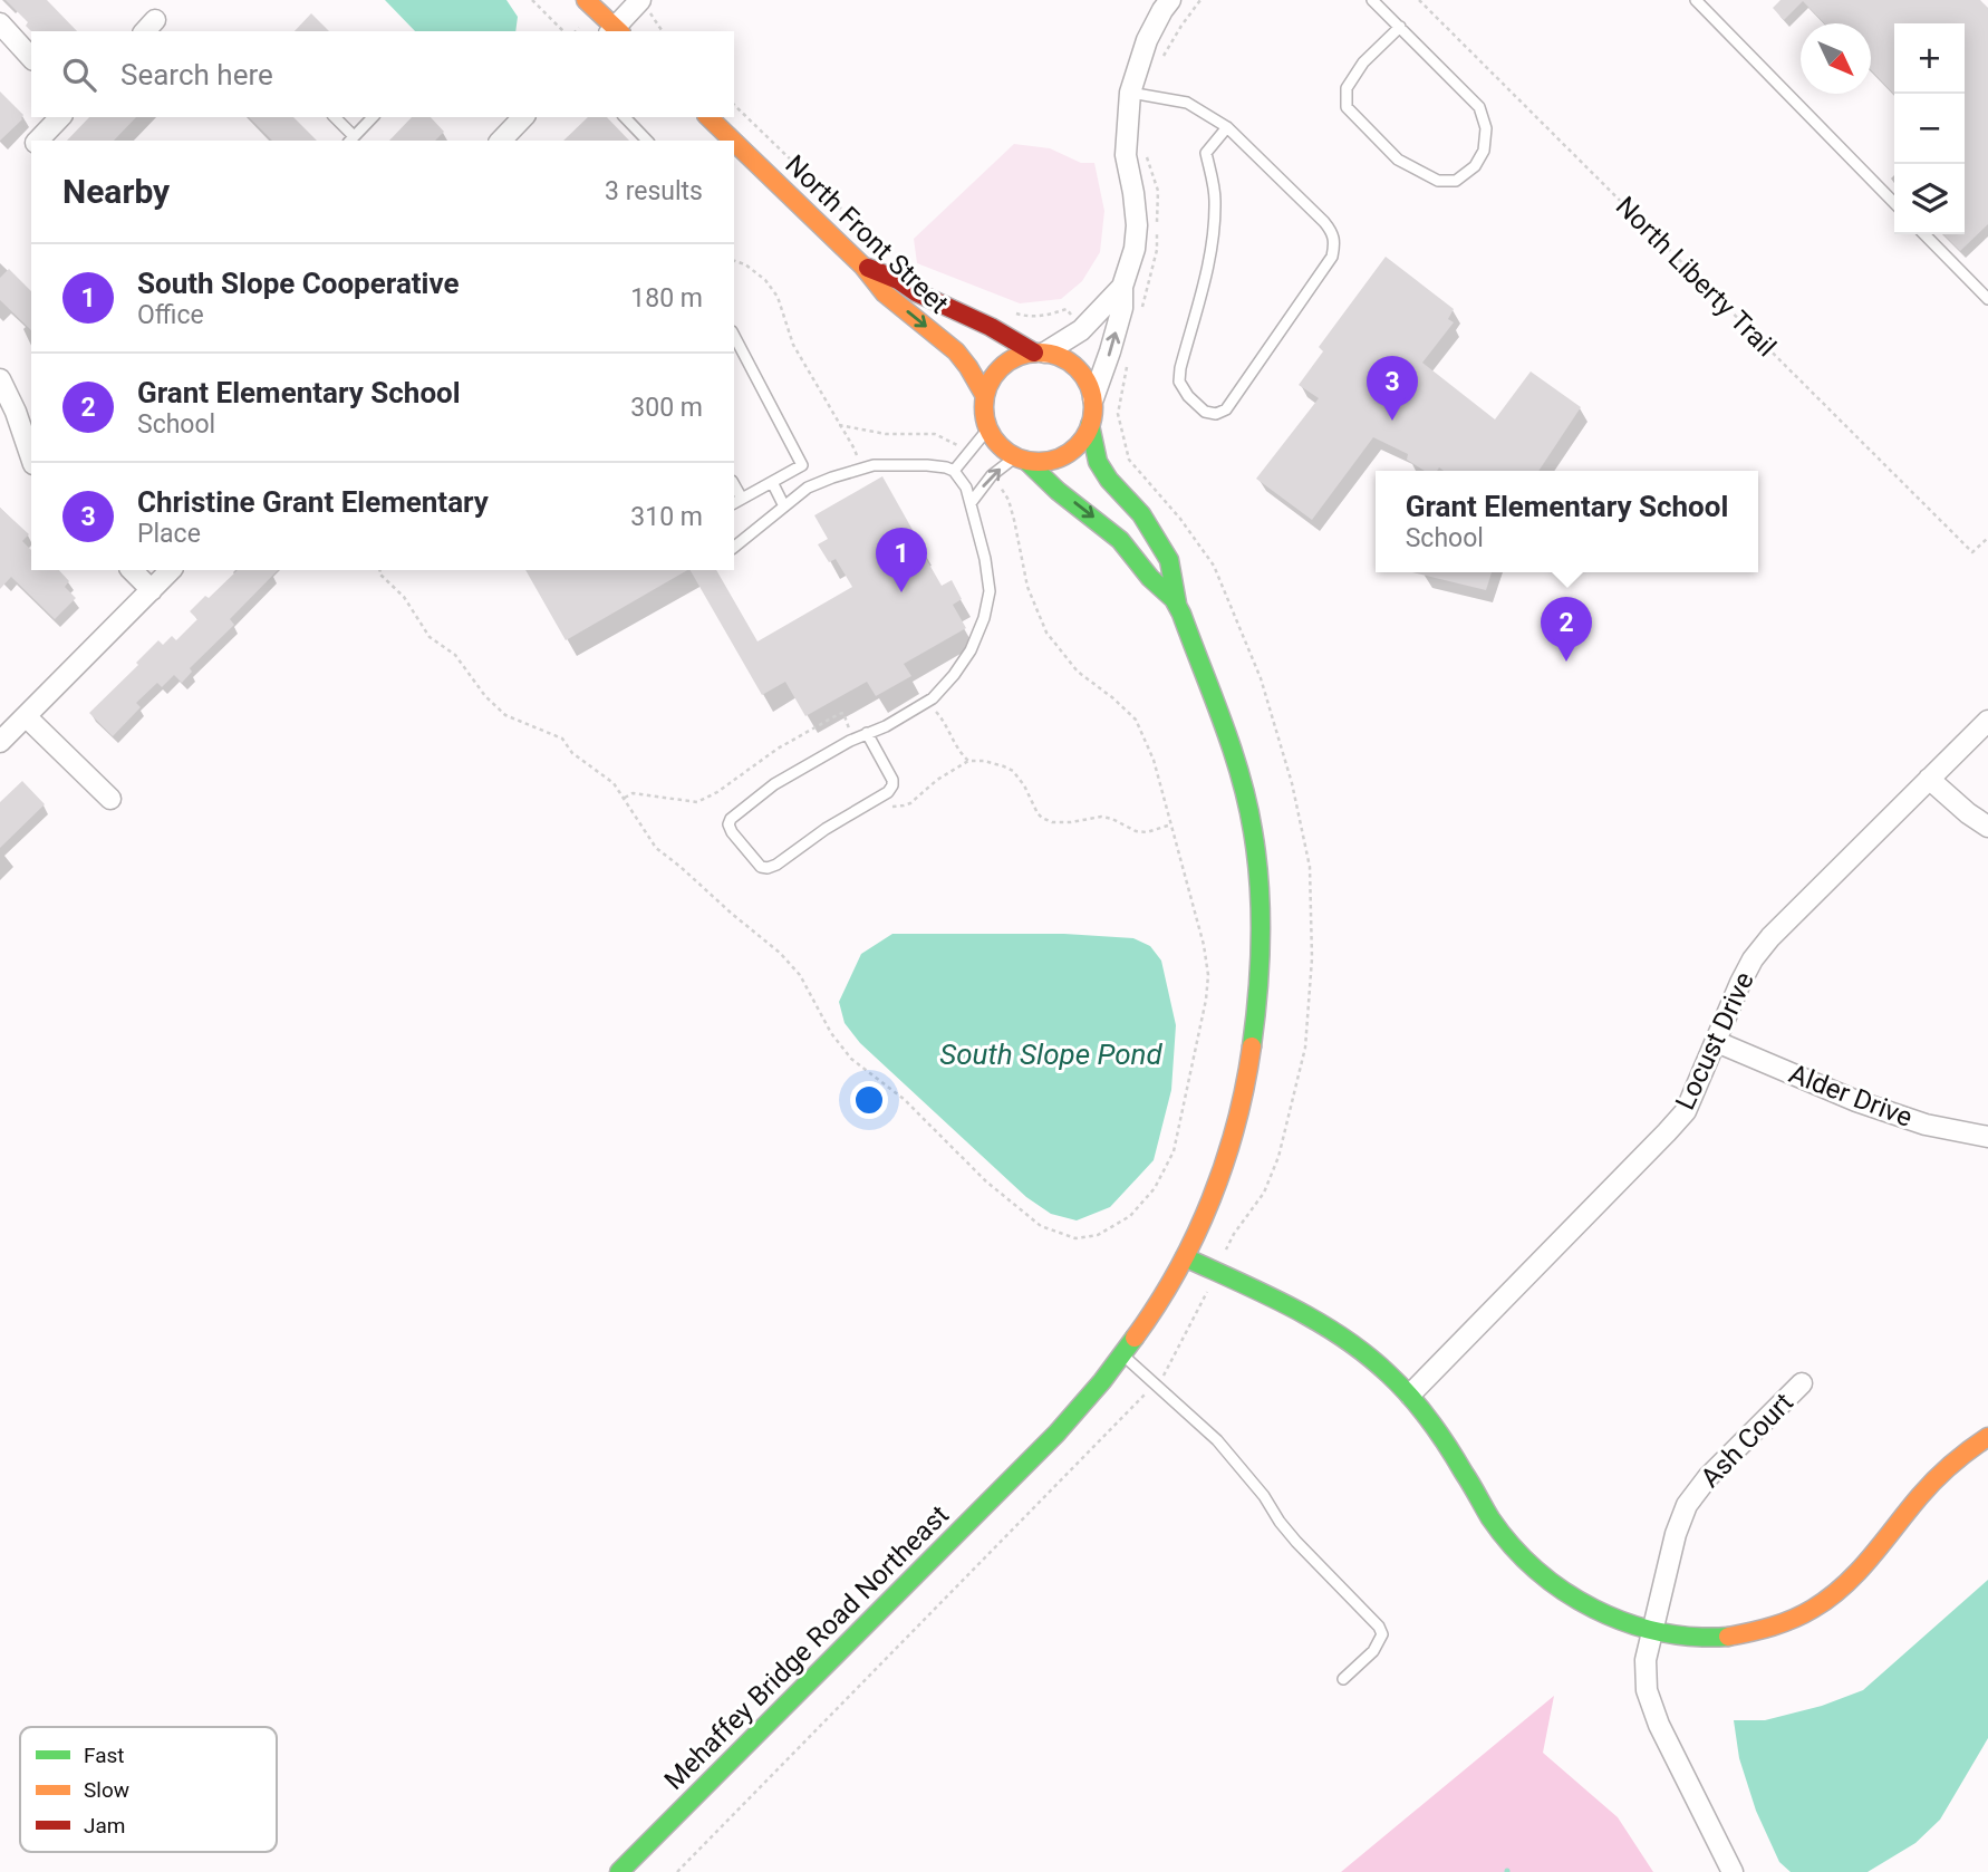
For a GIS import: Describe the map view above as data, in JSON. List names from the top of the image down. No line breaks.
{"streets":{"main road":["North Front Street","Mehaffey Bridge Road Northeast"],"street":["Locust Drive","Alder Drive","Ash Court"],"path":["North Liberty Trail"]},"crossings":[["Locust Drive","Alder Drive"]],"water":["South Slope Pond"],"legend":["Fast","Slow","Jam"],"north":"bottom right","page":{"map_buttons":["+","−"],"search":"Search here","heading":["Nearby","3 results"],"list":[{"mark":"1","name":"South Slope Cooperative","note":"Office","value":"180 m"},{"mark":"2","name":"Grant Elementary School","note":"School","value":"300 m"},{"mark":"3","name":"Christine Grant Elementary","note":"Place","value":"310 m"}],"pins":["3","1","2"],"popup":["Grant Elementary School","School"]}}
